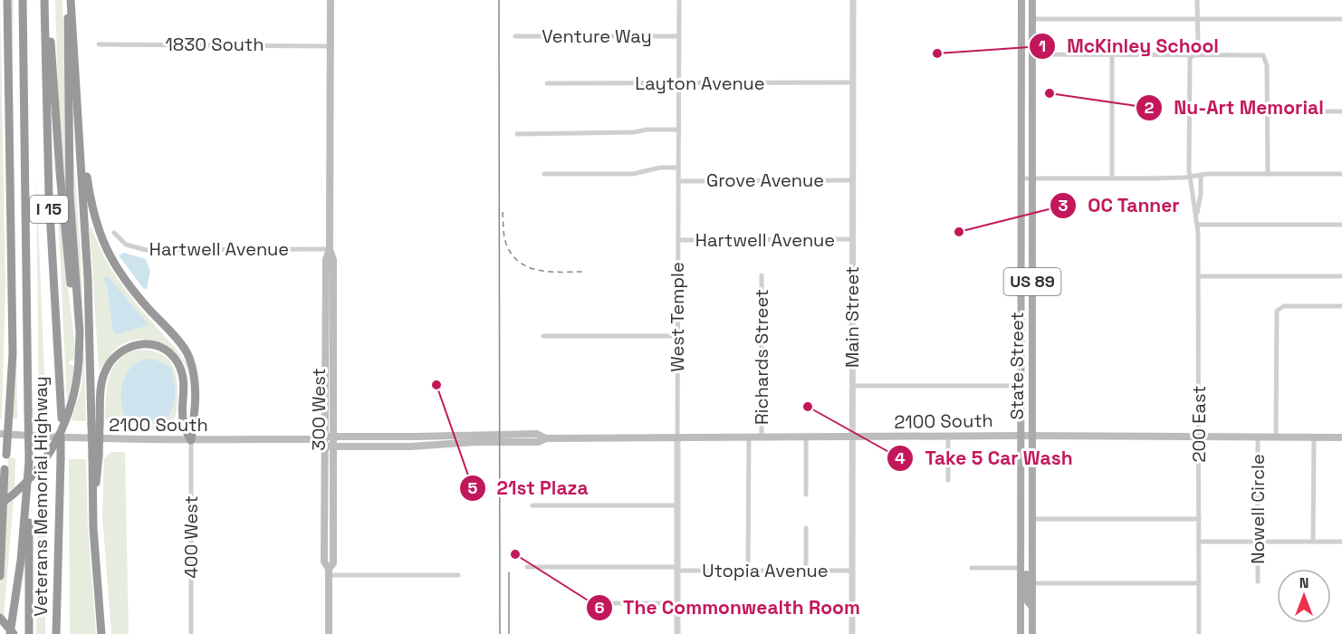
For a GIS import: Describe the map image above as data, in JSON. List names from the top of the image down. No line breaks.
{"streets":{"highway":["I 15","Veterans Memorial Highway"],"main road":["US 89","State Street","300 West","2100 South"],"street":["Venture Way","1830 South","Layton Avenue","Grove Avenue","Hartwell Avenue","West Temple","Main Street","Richards Street","200 East","Nowell Circle","400 West","Utopia Avenue"]},"crossings":[["Venture Way","West Temple"],["1830 South","300 West"],["Layton Avenue","West Temple"],["Layton Avenue","Main Street"],["Grove Avenue","West Temple"],["Grove Avenue","Main Street"],["Hartwell Avenue","West Temple"],["Hartwell Avenue","Main Street"],["Hartwell Avenue","300 West"],["West Temple","2100 South"],["West Temple","Utopia Avenue"],["Main Street","2100 South"],["Main Street","Utopia Avenue"],["Richards Street","2100 South"],["Richards Street","Utopia Avenue"],["State Street","2100 South"],["300 West","2100 South"],["2100 South","200 East"],["2100 South","Nowell Circle"],["2100 South","400 West"]],"places":["McKinley School","Nu-Art Memorial","OC Tanner","21st Plaza","Take 5 Car Wash","The Commonwealth Room"],"north":"top"}
